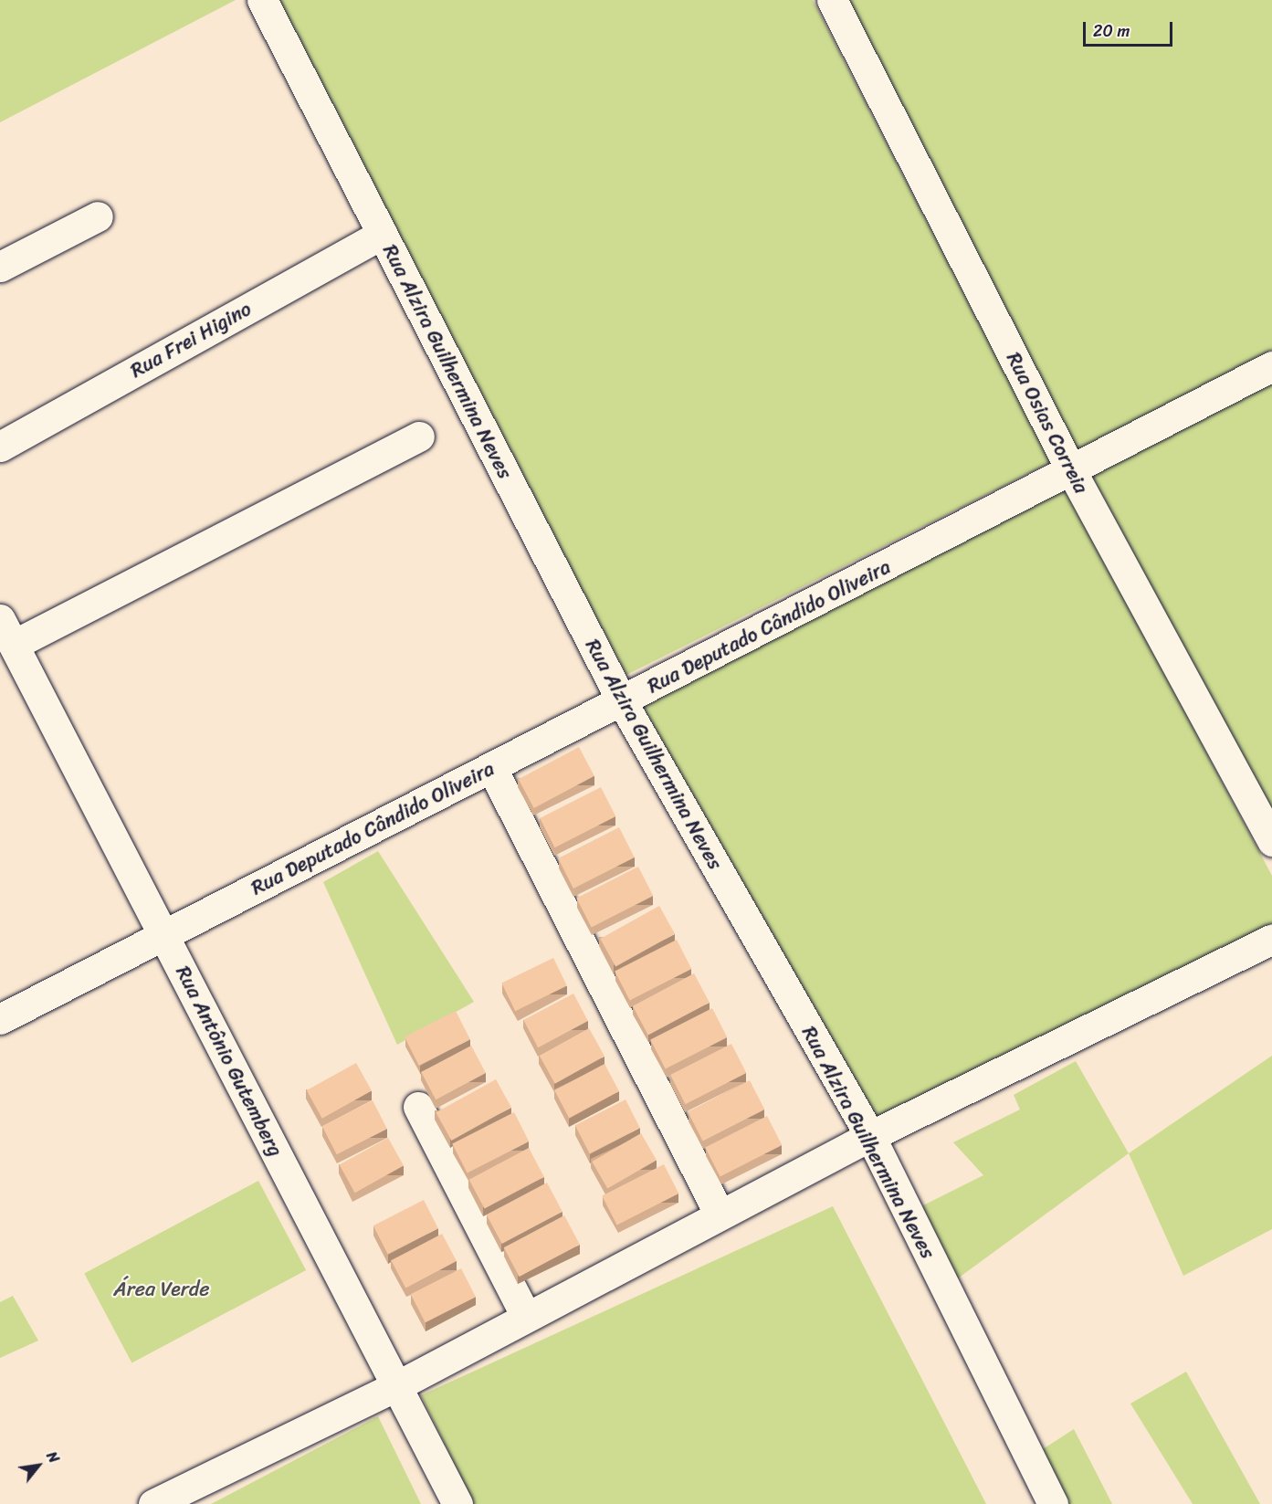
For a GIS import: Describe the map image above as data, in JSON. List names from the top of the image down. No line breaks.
{"streets":{"street":["Rua Frei Higino","Rua Alzira Guilhermina Neves","Rua Osias Correia","Rua Deputado Cândido Oliveira","Rua Antônio Gutemberg"]},"crossings":[["Rua Frei Higino","Rua Alzira Guilhermina Neves"],["Rua Alzira Guilhermina Neves","Rua Deputado Cândido Oliveira"],["Rua Osias Correia","Rua Deputado Cândido Oliveira"],["Rua Deputado Cândido Oliveira","Rua Antônio Gutemberg"]],"parks":["Área Verde"],"scale_bar":"20 m","north":"top right"}
